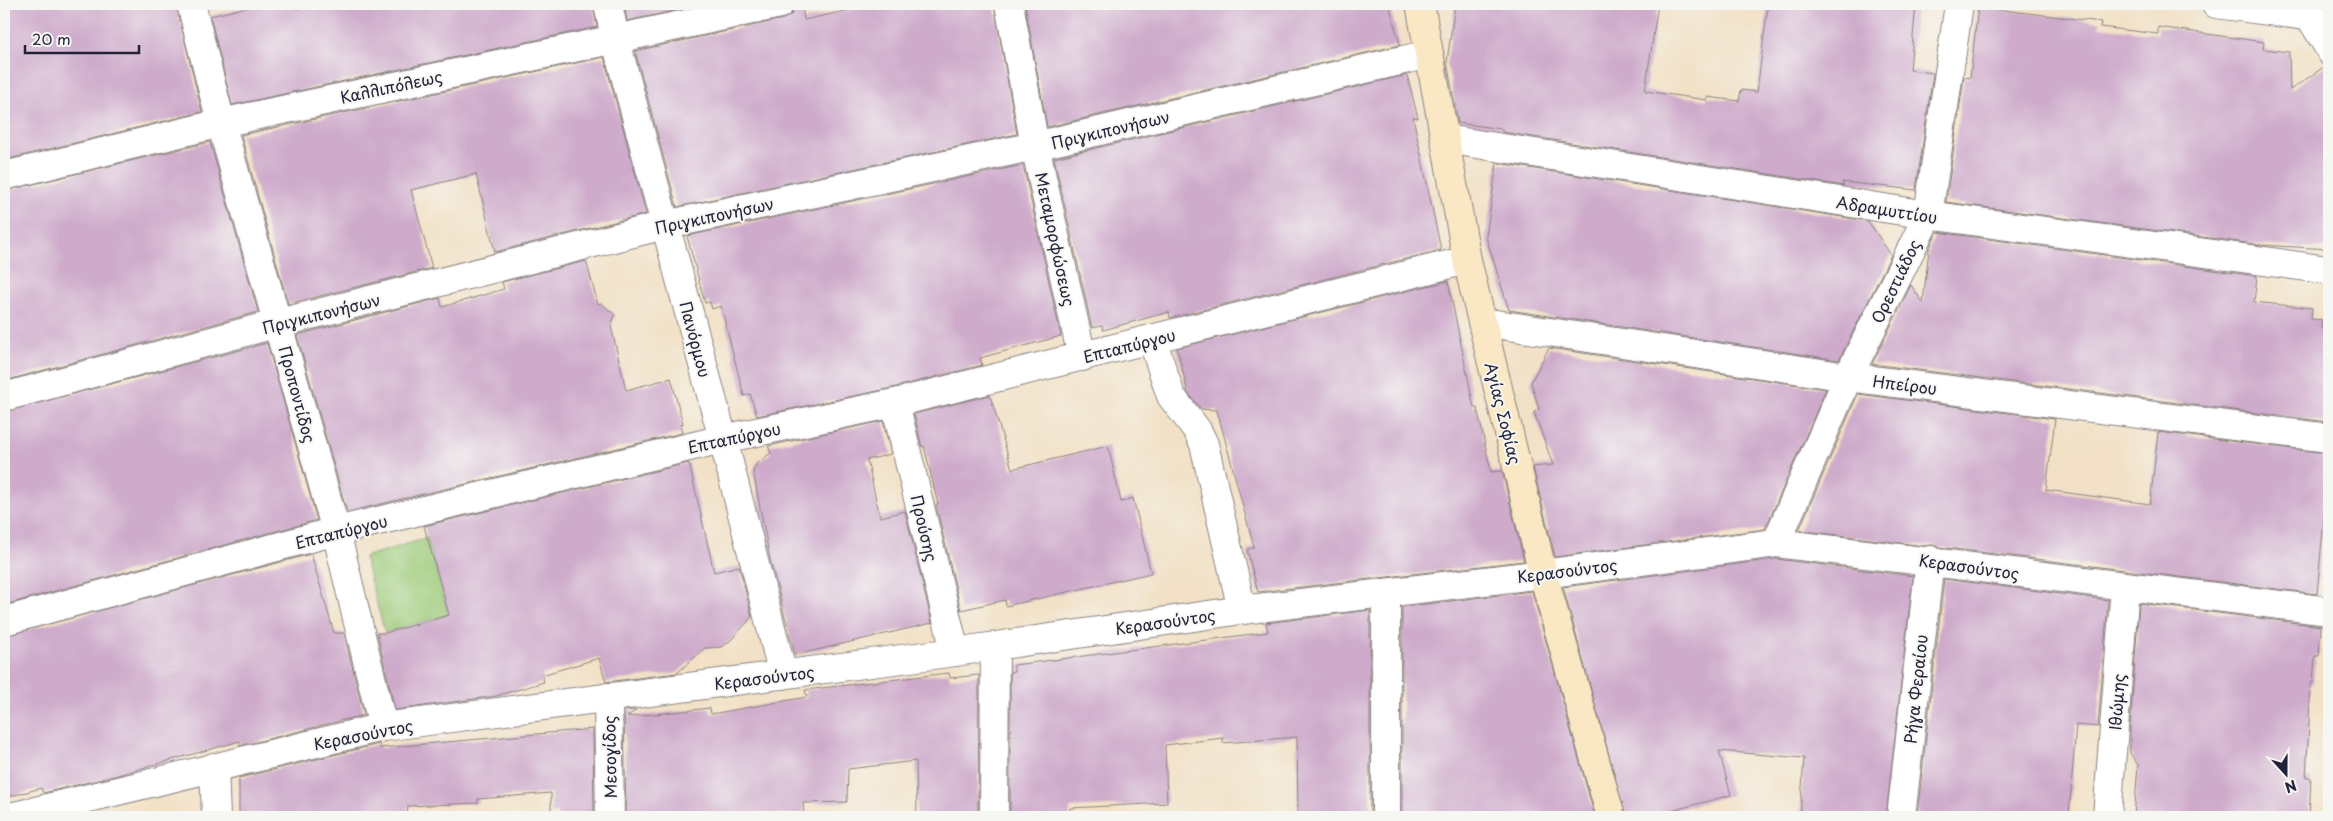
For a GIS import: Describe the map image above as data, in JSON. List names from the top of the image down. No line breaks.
{"streets":{"street":["Καλλιπόλεως","Πριγκιπονήσων","Αδραμυττίου","Μεταμορφώσεως","Ορεστιάδος","Πανόρμου","Επταπύργου","Ηπείρου","Προποντίδος","Αγίας Σοφίας","Προύσης","Κερασούντος","Ρήγα Φεραίου","Ιθώμης","Μεσογίδος"]},"crossings":[["Καλλιπόλεως","Πανόρμου"],["Καλλιπόλεως","Προποντίδος"],["Πριγκιπονήσων","Μεταμορφώσεως"],["Πριγκιπονήσων","Πανόρμου"],["Πριγκιπονήσων","Προποντίδος"],["Πριγκιπονήσων","Αγίας Σοφίας"],["Αδραμυττίου","Ορεστιάδος"],["Αδραμυττίου","Αγίας Σοφίας"],["Μεταμορφώσεως","Επταπύργου"],["Ορεστιάδος","Ηπείρου"],["Ορεστιάδος","Κερασούντος"],["Πανόρμου","Επταπύργου"],["Πανόρμου","Κερασούντος"],["Επταπύργου","Προποντίδος"],["Επταπύργου","Αγίας Σοφίας"],["Επταπύργου","Προύσης"],["Ηπείρου","Αγίας Σοφίας"],["Προποντίδος","Κερασούντος"],["Αγίας Σοφίας","Κερασούντος"],["Προύσης","Κερασούντος"],["Κερασούντος","Ρήγα Φεραίου"],["Κερασούντος","Ιθώμης"],["Κερασούντος","Μεσογίδος"]],"scale_bar":"20 m","north":"bottom"}
